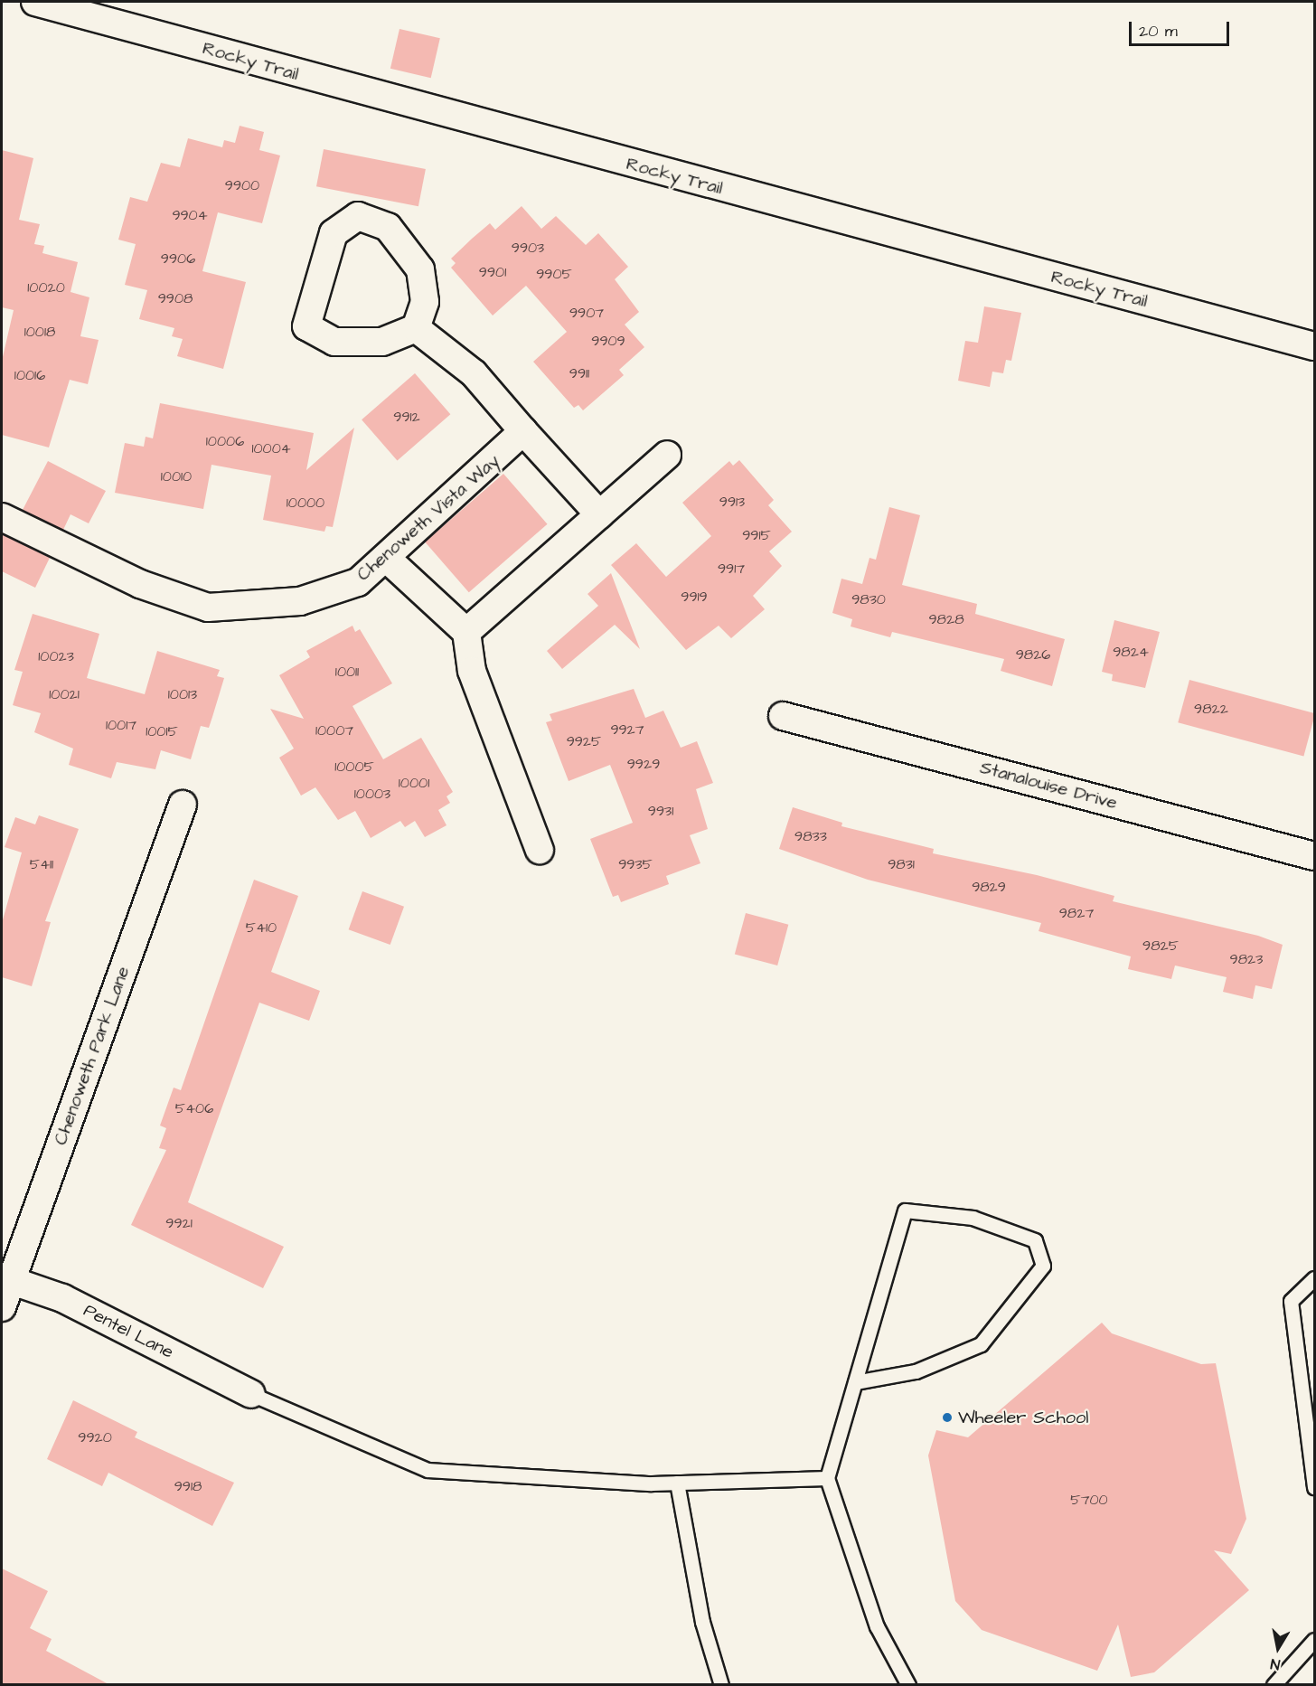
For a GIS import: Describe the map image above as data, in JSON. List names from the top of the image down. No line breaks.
{"streets":{"street":["Rocky Trail","Chenoweth Vista Way","Stanalouise Drive","Chenoweth Park Lane","Pentel Lane"]},"crossings":[["Chenoweth Park Lane","Pentel Lane"]],"places":["Wheeler School"],"house_numbers":["9900","9904","9903","9906","9901","9905","10020","9908","9907","10018","9909","9911","10016","9912","10006","10004","10010","9913","10000","9915","9917","9919","9830","9828","9824","9826","10023","10011","10021","10013","9822","10017","9927","10007","10015","9925","9929","10005","10001","10003","9931","9833","5411","9935","9831","9829","9827","5410","9825","9823","5406","9921","9920","9918","5700"],"scale_bar":"20 m","north":"bottom"}
